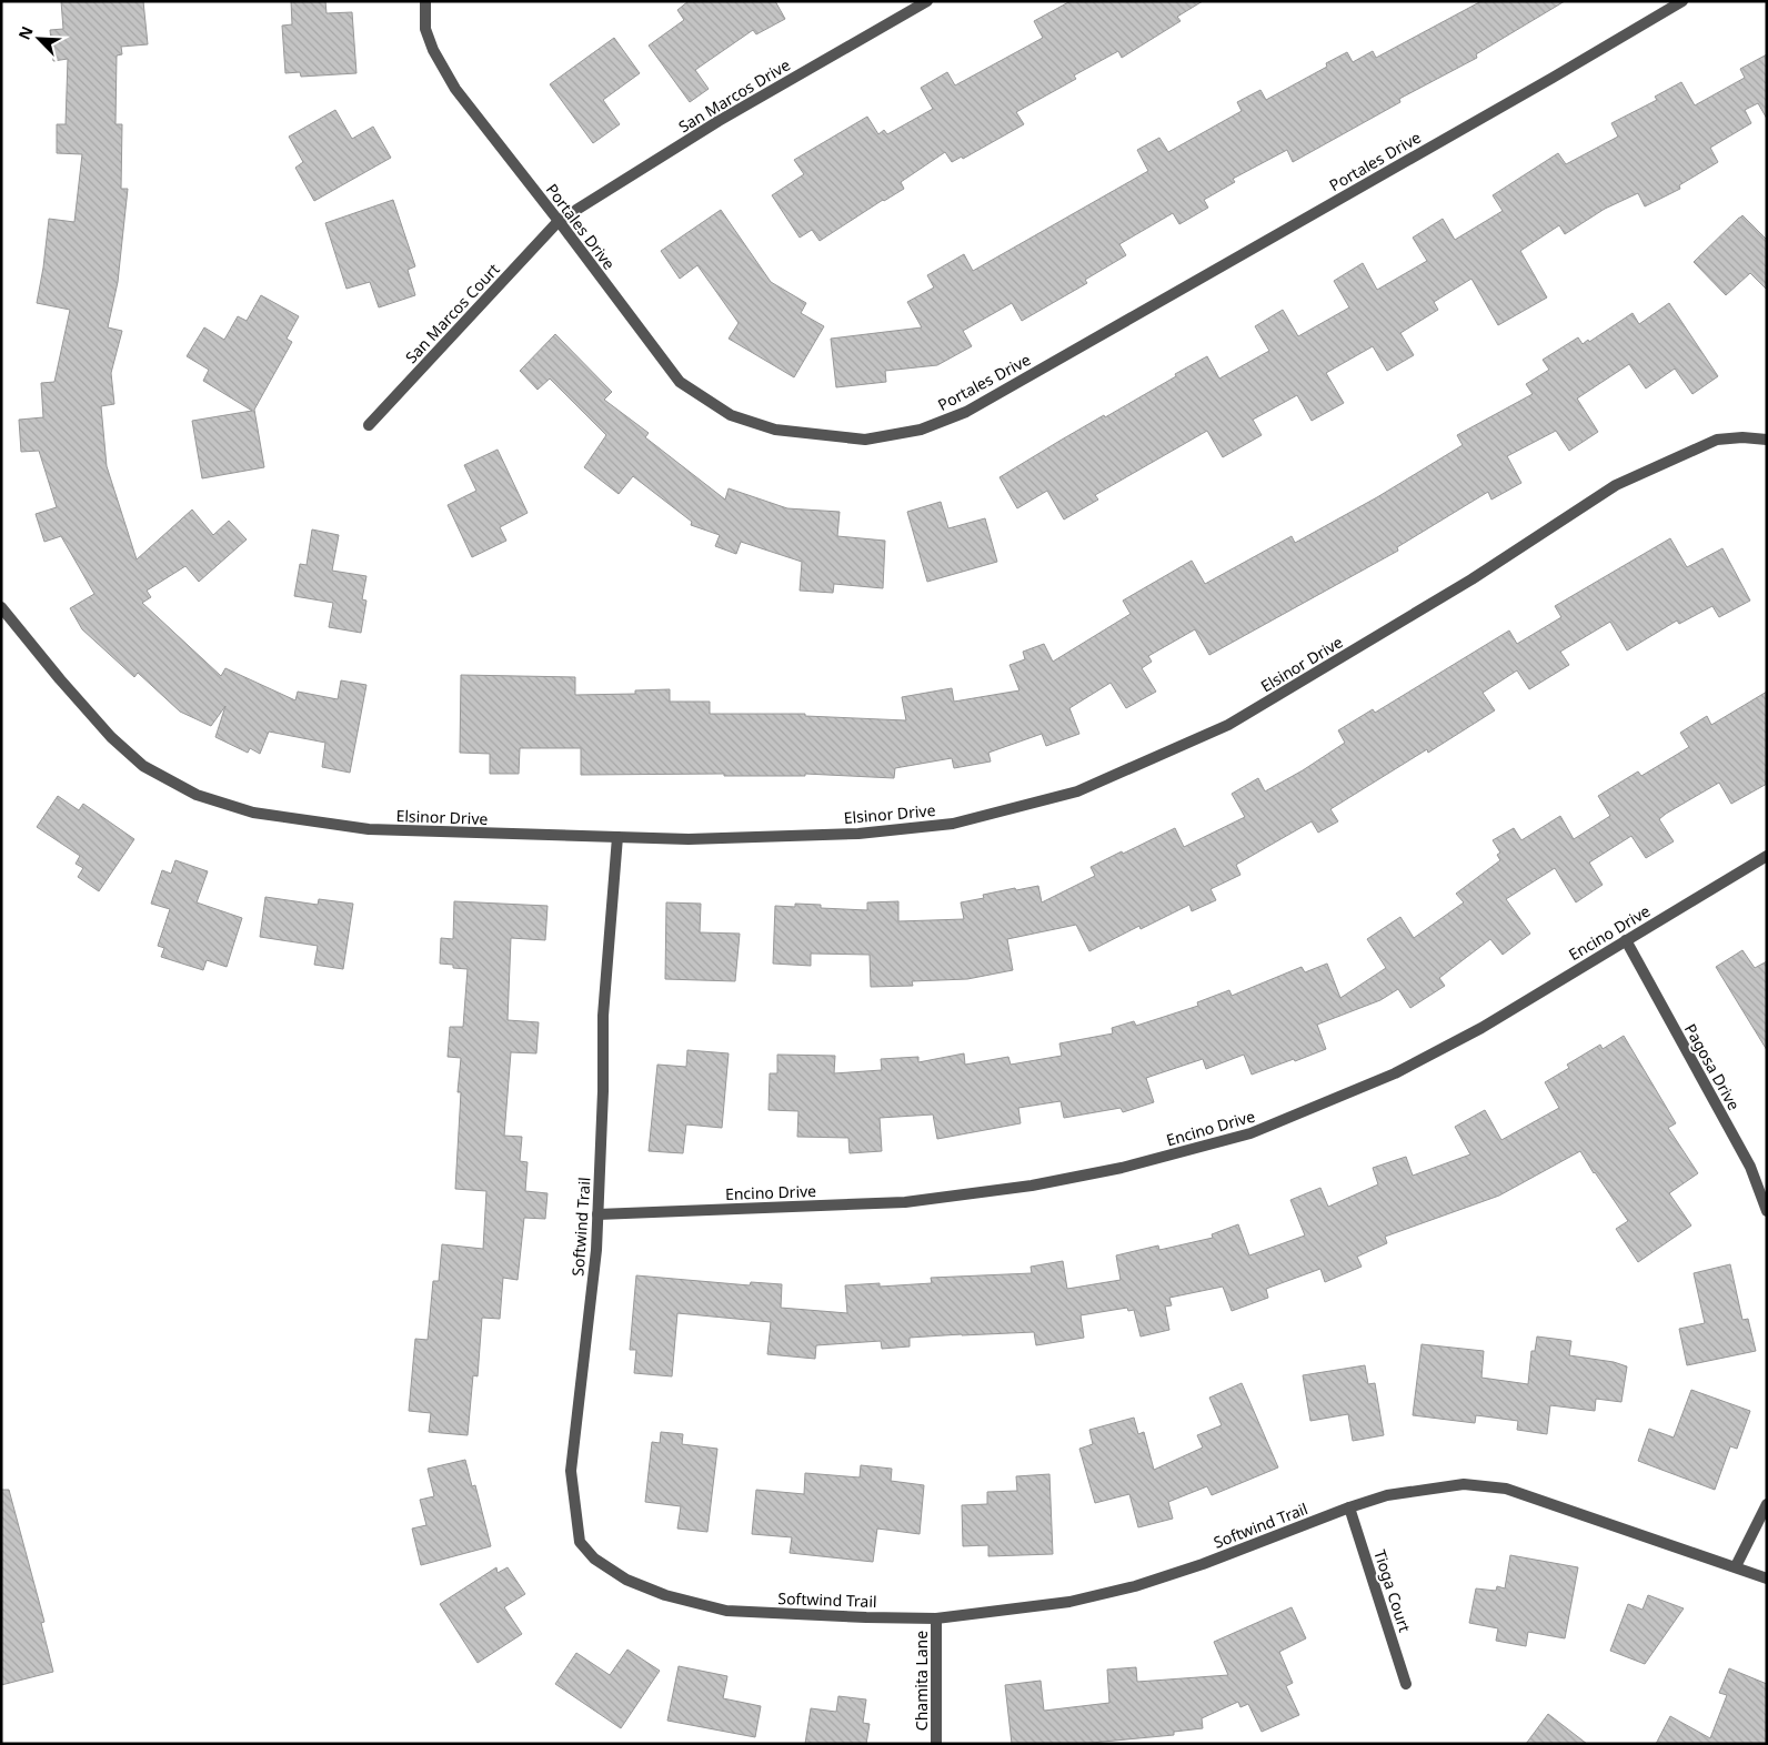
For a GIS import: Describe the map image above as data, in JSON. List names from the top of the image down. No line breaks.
{"streets":{"street":["San Marcos Drive","Portales Drive","San Marcos Court","Elsinor Drive","Encino Drive","Pagosa Drive","Softwind Trail","Tioga Court","Chamita Lane"]},"crossings":[["San Marcos Drive","Portales Drive"],["San Marcos Drive","San Marcos Court"],["Portales Drive","San Marcos Court"],["Elsinor Drive","Softwind Trail"],["Encino Drive","Pagosa Drive"],["Encino Drive","Softwind Trail"],["Softwind Trail","Tioga Court"],["Softwind Trail","Chamita Lane"]],"north":"top left"}
